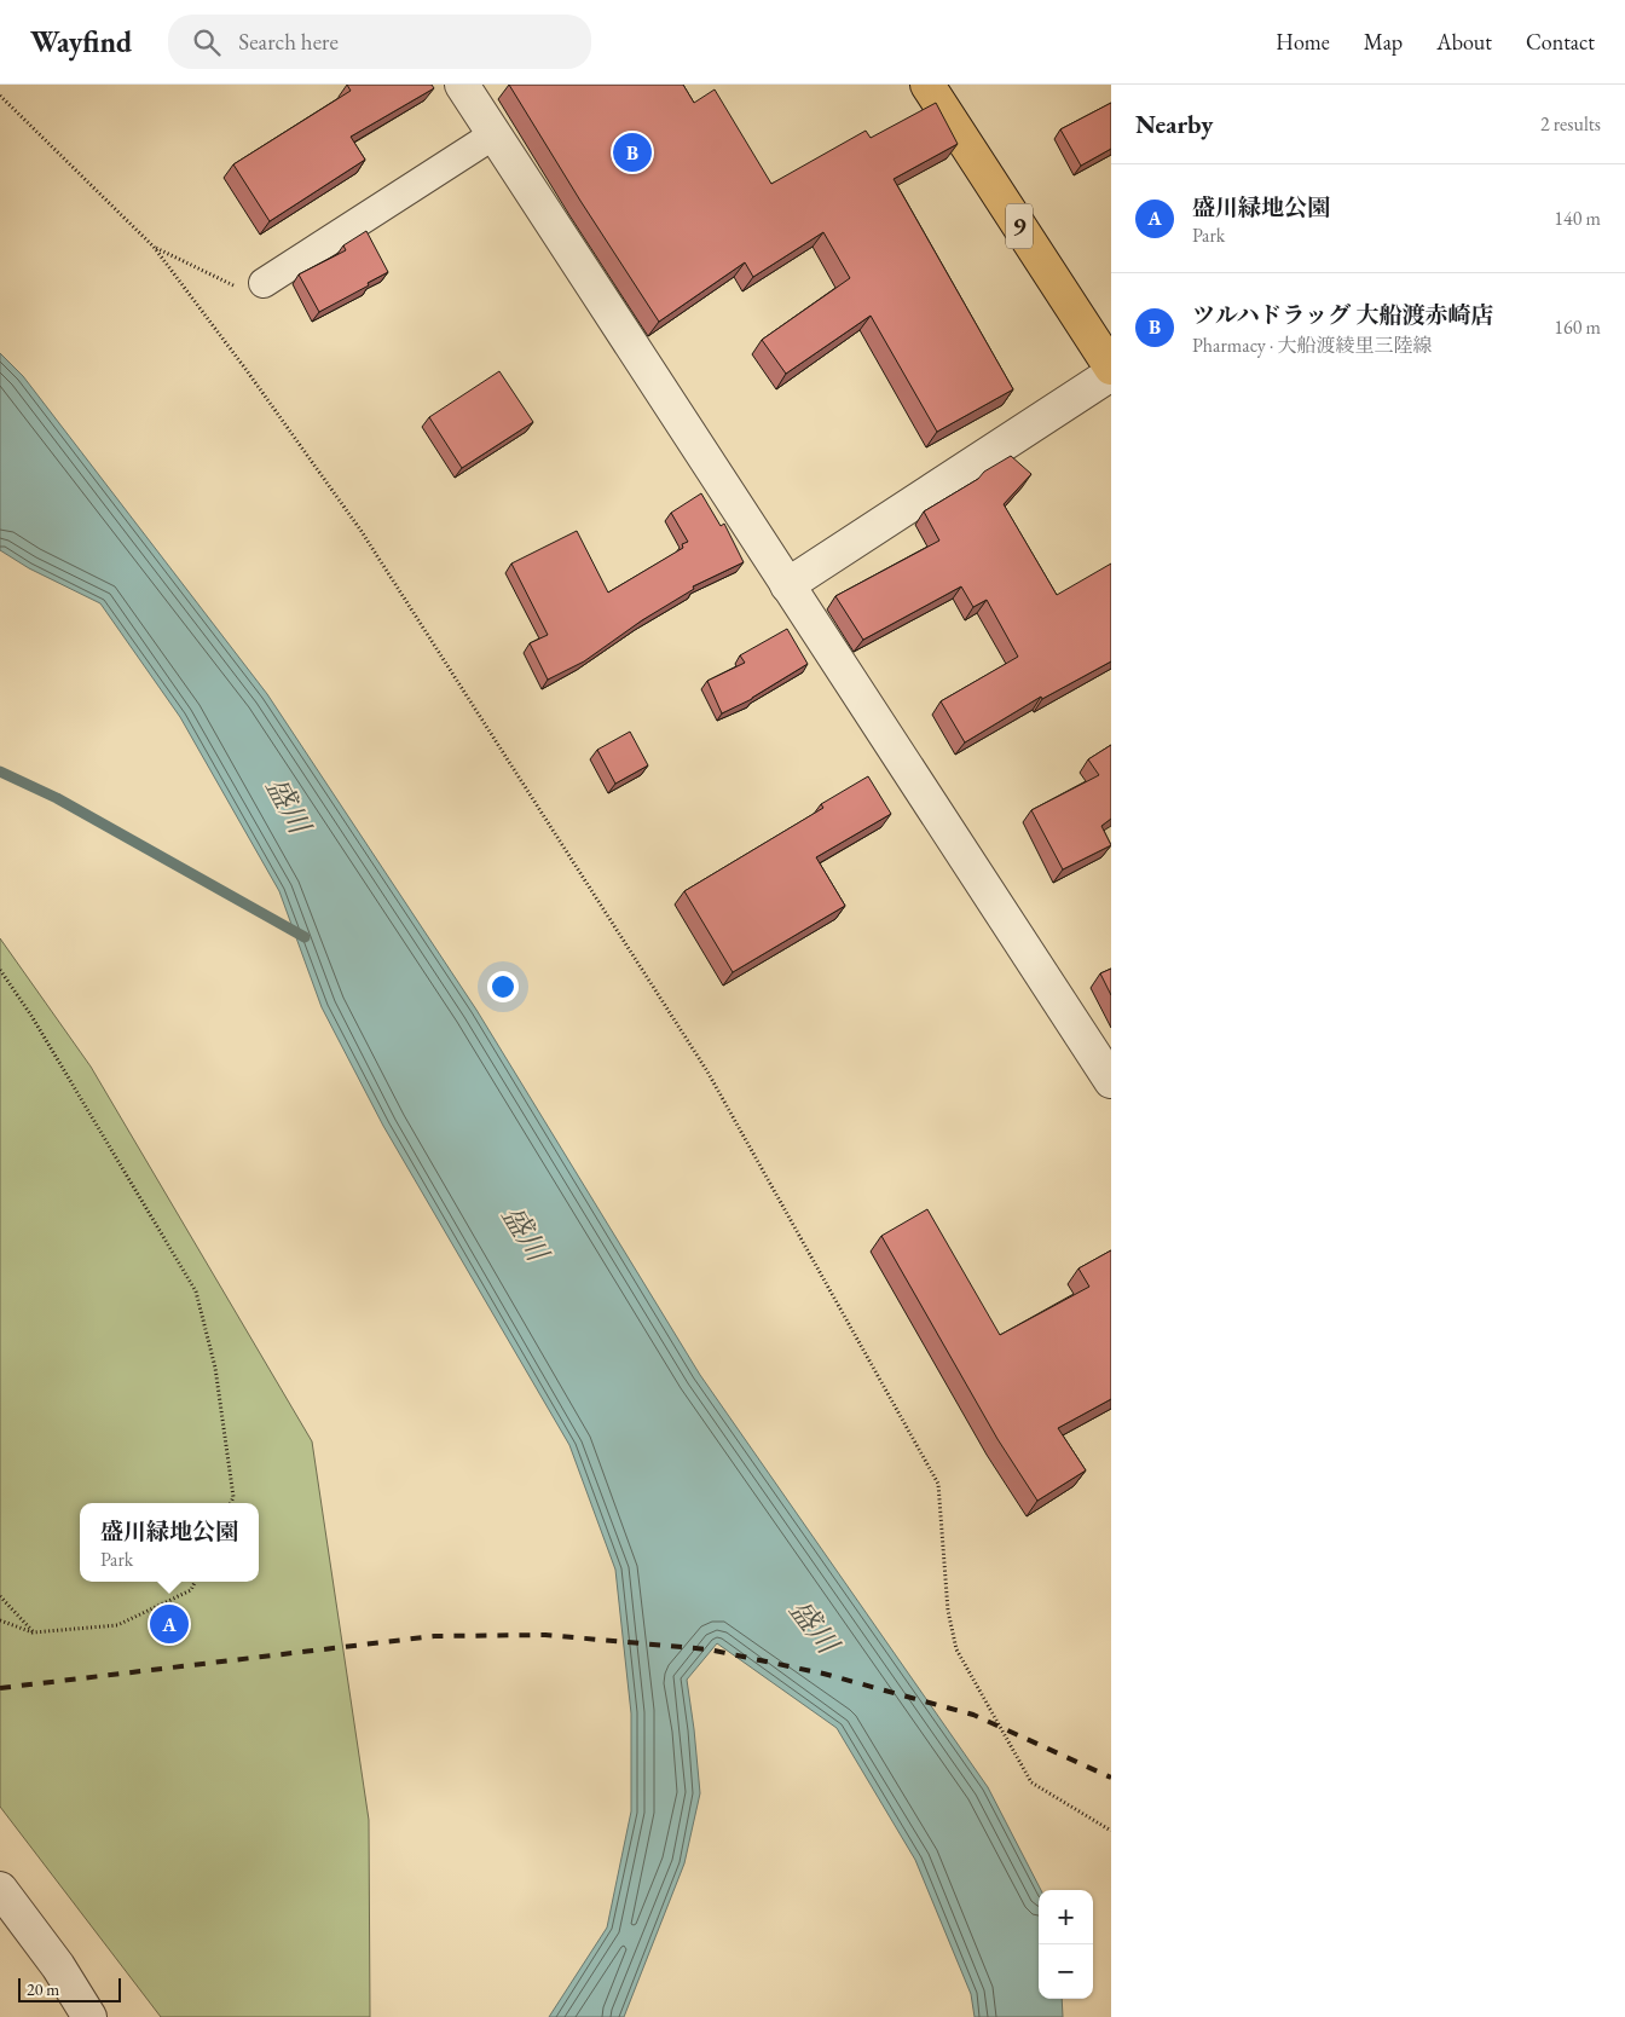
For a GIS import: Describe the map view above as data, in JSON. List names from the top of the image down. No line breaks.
{"streets":{"main road":["9"]},"water":["盛川"],"scale_bar":"20 m","page":{"header":"Wayfind","search":"Search here","nav":["Home","Map","About","Contact"],"heading":["Nearby","2 results"],"pins":["B","A"],"list":[{"mark":"A","name":"盛川緑地公園","note":"Park","value":"140 m"},{"mark":"B","name":"ツルハドラッグ 大船渡赤崎店","note":"Pharmacy · 大船渡綾里三陸線","value":"160 m"}],"popup":["盛川緑地公園","Park"],"map_buttons":["+","−"],"scale":"20 m"}}
